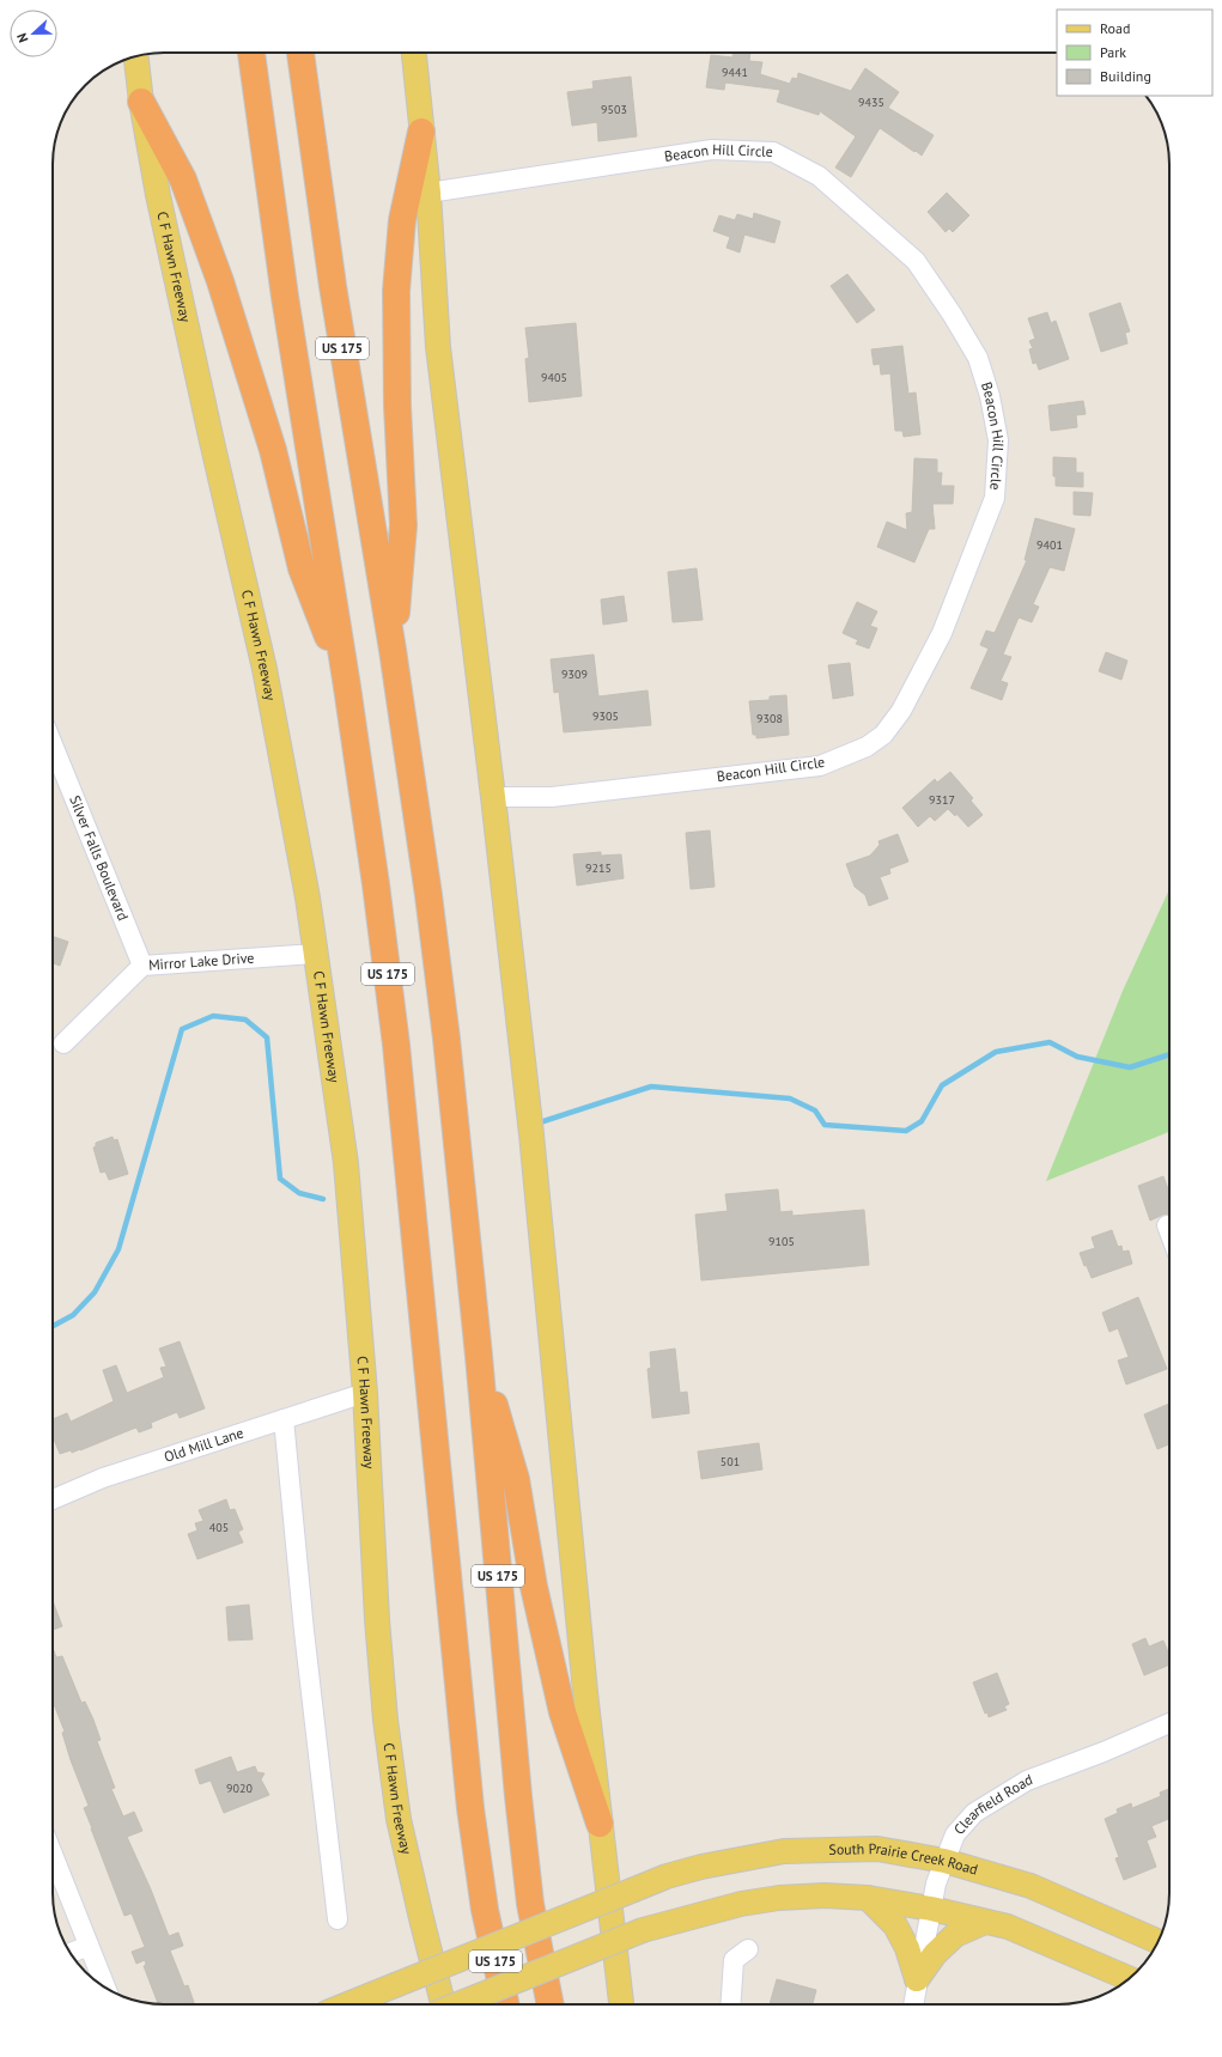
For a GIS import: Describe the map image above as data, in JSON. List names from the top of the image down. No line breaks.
{"streets":{"highway":["US 175"],"main road":["C F Hawn Freeway","South Prairie Creek Road"],"street":["Beacon Hill Circle","Silver Falls Boulevard","Mirror Lake Drive","Old Mill Lane","Clearfield Road"]},"crossings":[["C F Hawn Freeway","Mirror Lake Drive"],["C F Hawn Freeway","Old Mill Lane"],["Silver Falls Boulevard","Mirror Lake Drive"],["Clearfield Road","South Prairie Creek Road"]],"house_numbers":["9441","9435","9503","9405","9401","9309","9305","9308","9317","9215","9105","501","405","9020"],"legend":["Road","Park","Building"],"north":"left"}
